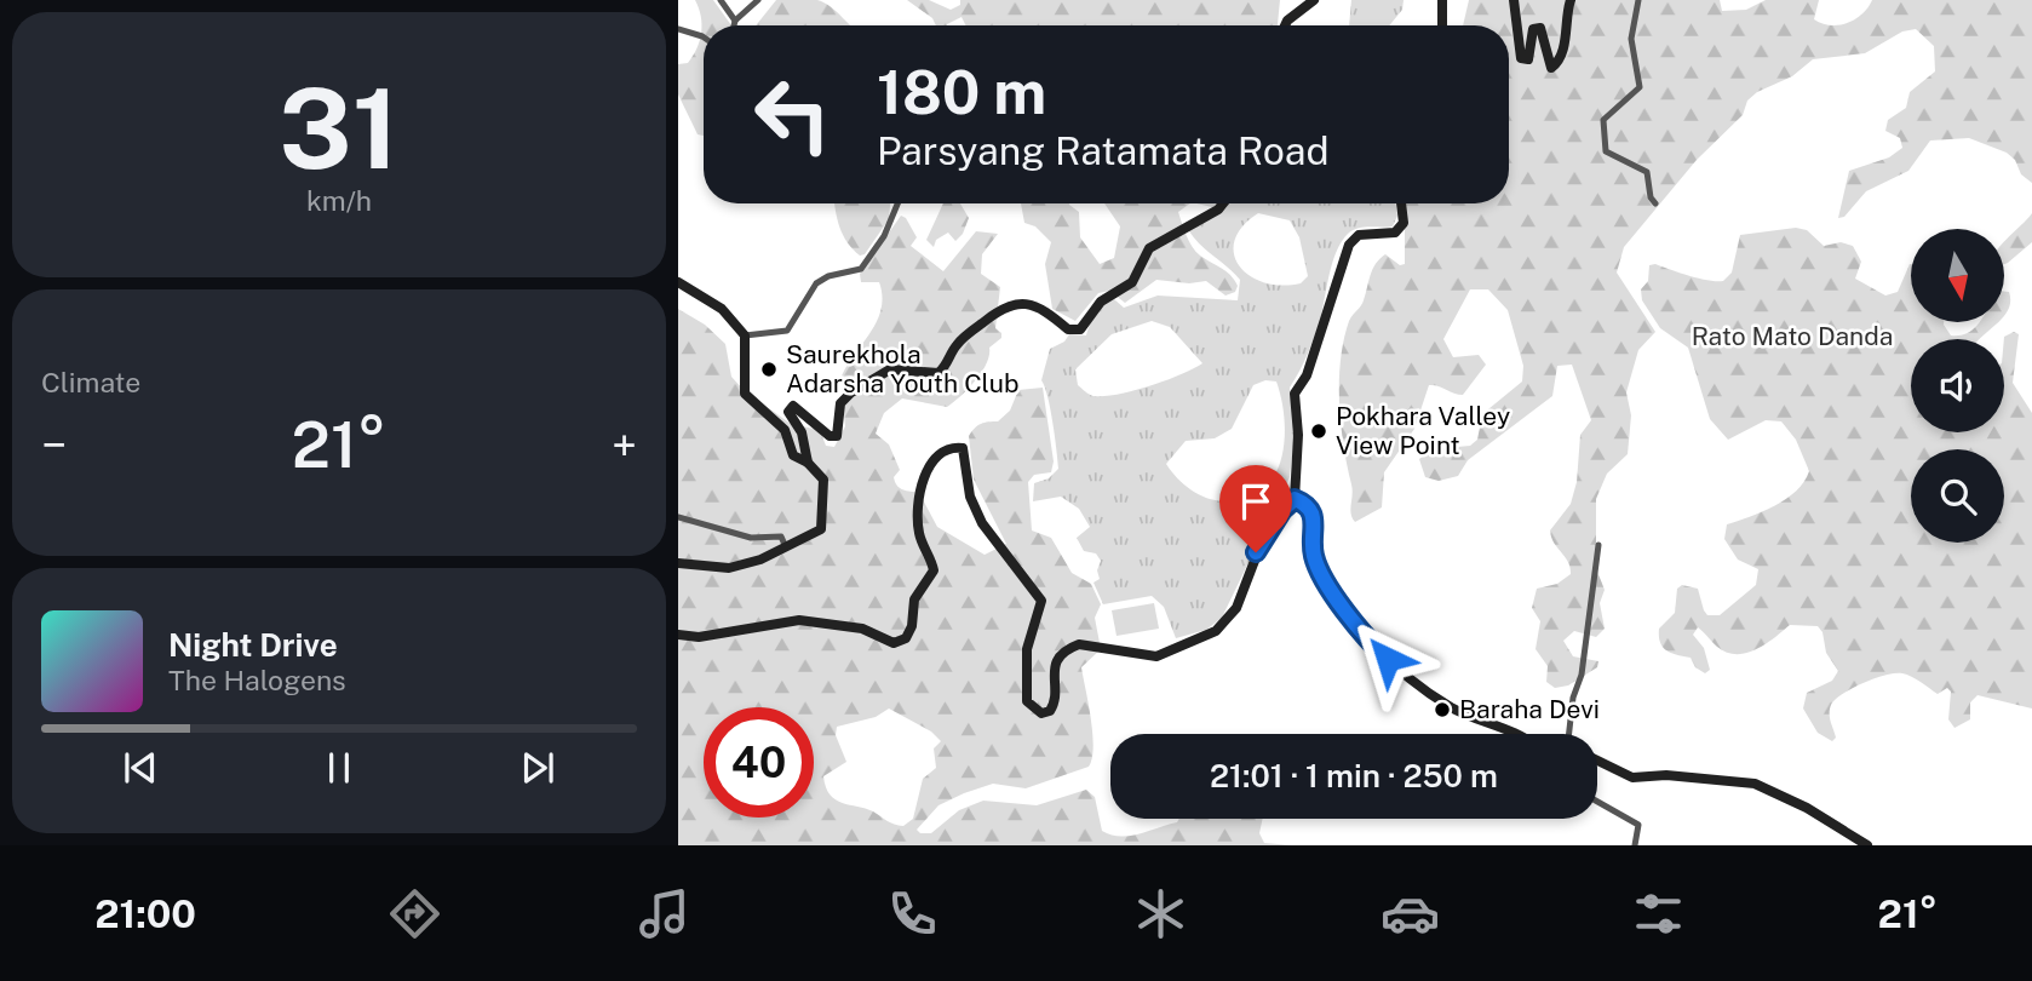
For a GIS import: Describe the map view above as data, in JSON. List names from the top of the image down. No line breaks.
{"parks":["Rato Mato Danda"],"places":["Saurekhola Adarsha Youth Club","Pokhara Valley View Point","Baraha Devi"],"north":"bottom","page":{"tile":[["31","km/h"],"Climate"],"turn":["180 m","Parsyang Ratamata Road"],"heat":["−","21°","+"],"song":["Night Drive","The Halogens"],"limit":"40","trip":"21:01 · 1 min · 250 m","tabs":["21:00","21°"]}}
